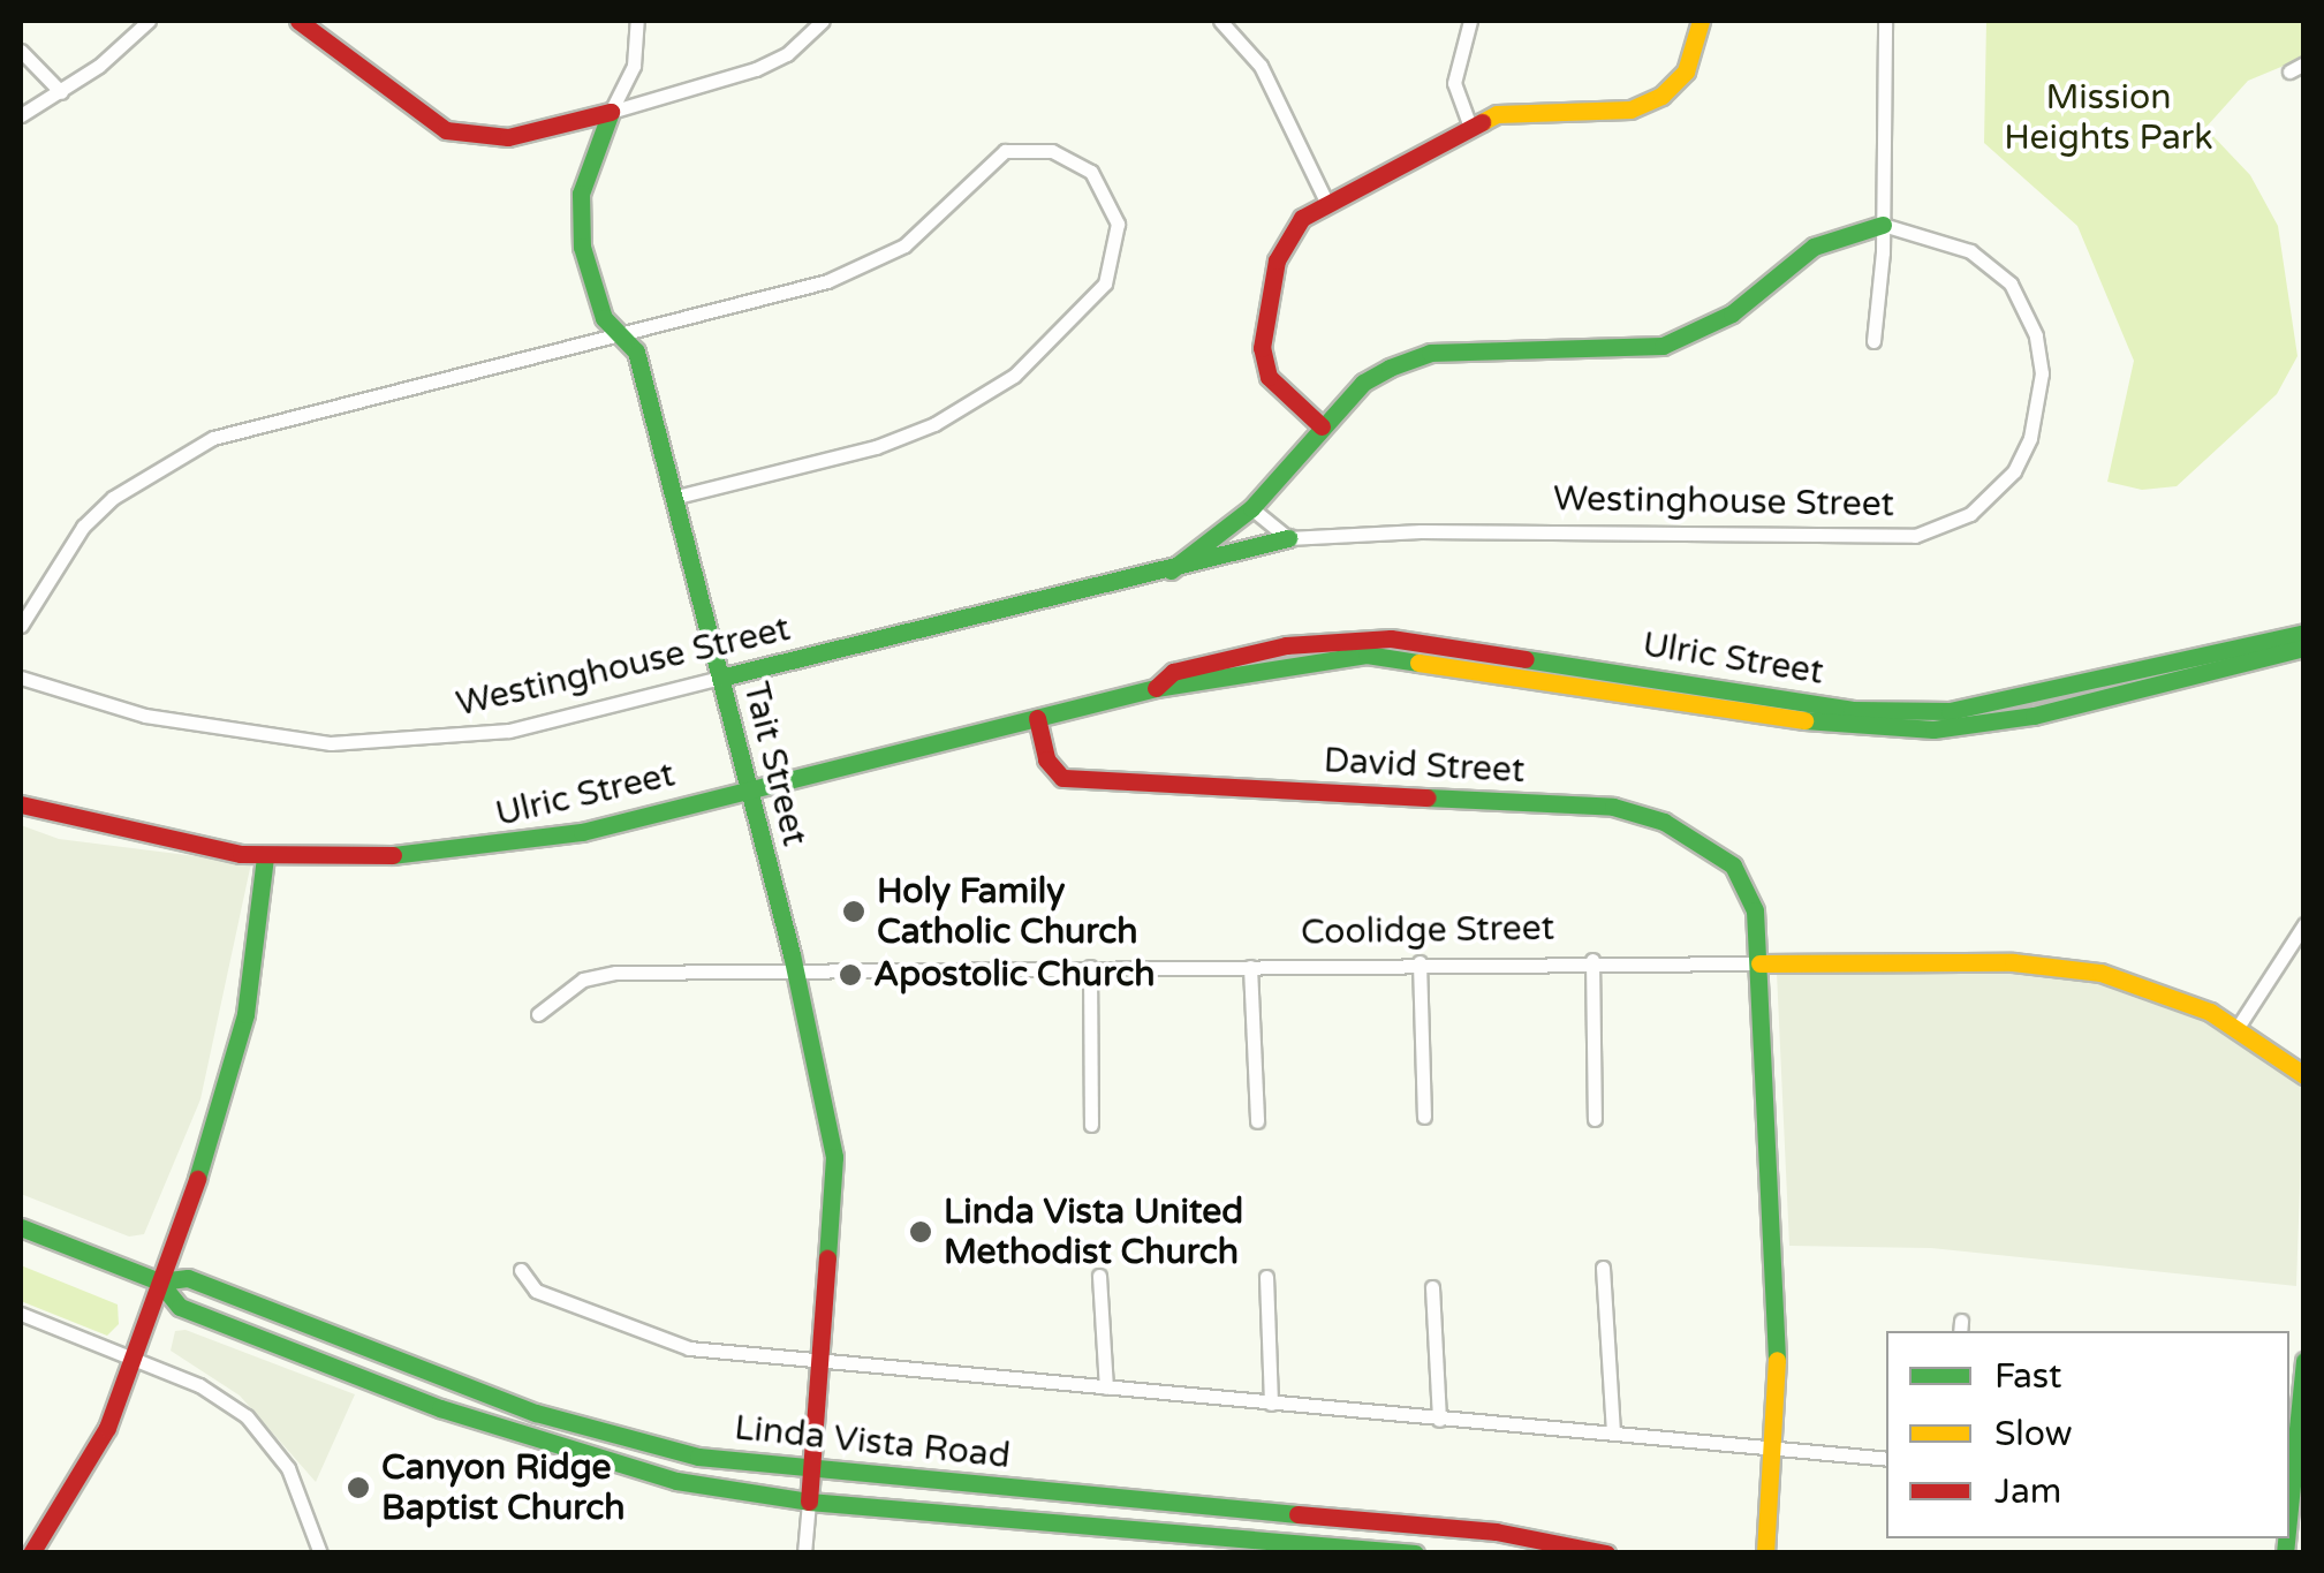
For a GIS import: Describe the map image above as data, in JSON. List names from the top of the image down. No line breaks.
{"streets":{"street":["Westinghouse Street","Ulric Street","Tait Street","David Street","Coolidge Street","Linda Vista Road"]},"crossings":[["Westinghouse Street","Tait Street"],["Ulric Street","Tait Street"],["Ulric Street","David Street"],["Tait Street","Coolidge Street"],["Tait Street","Linda Vista Road"],["David Street","Coolidge Street"]],"parks":["Mission Heights Park"],"places":["Holy Family Catholic Church","Apostolic Church","Linda Vista United Methodist Church","Canyon Ridge Baptist Church"],"legend":["Fast","Slow","Jam"]}
